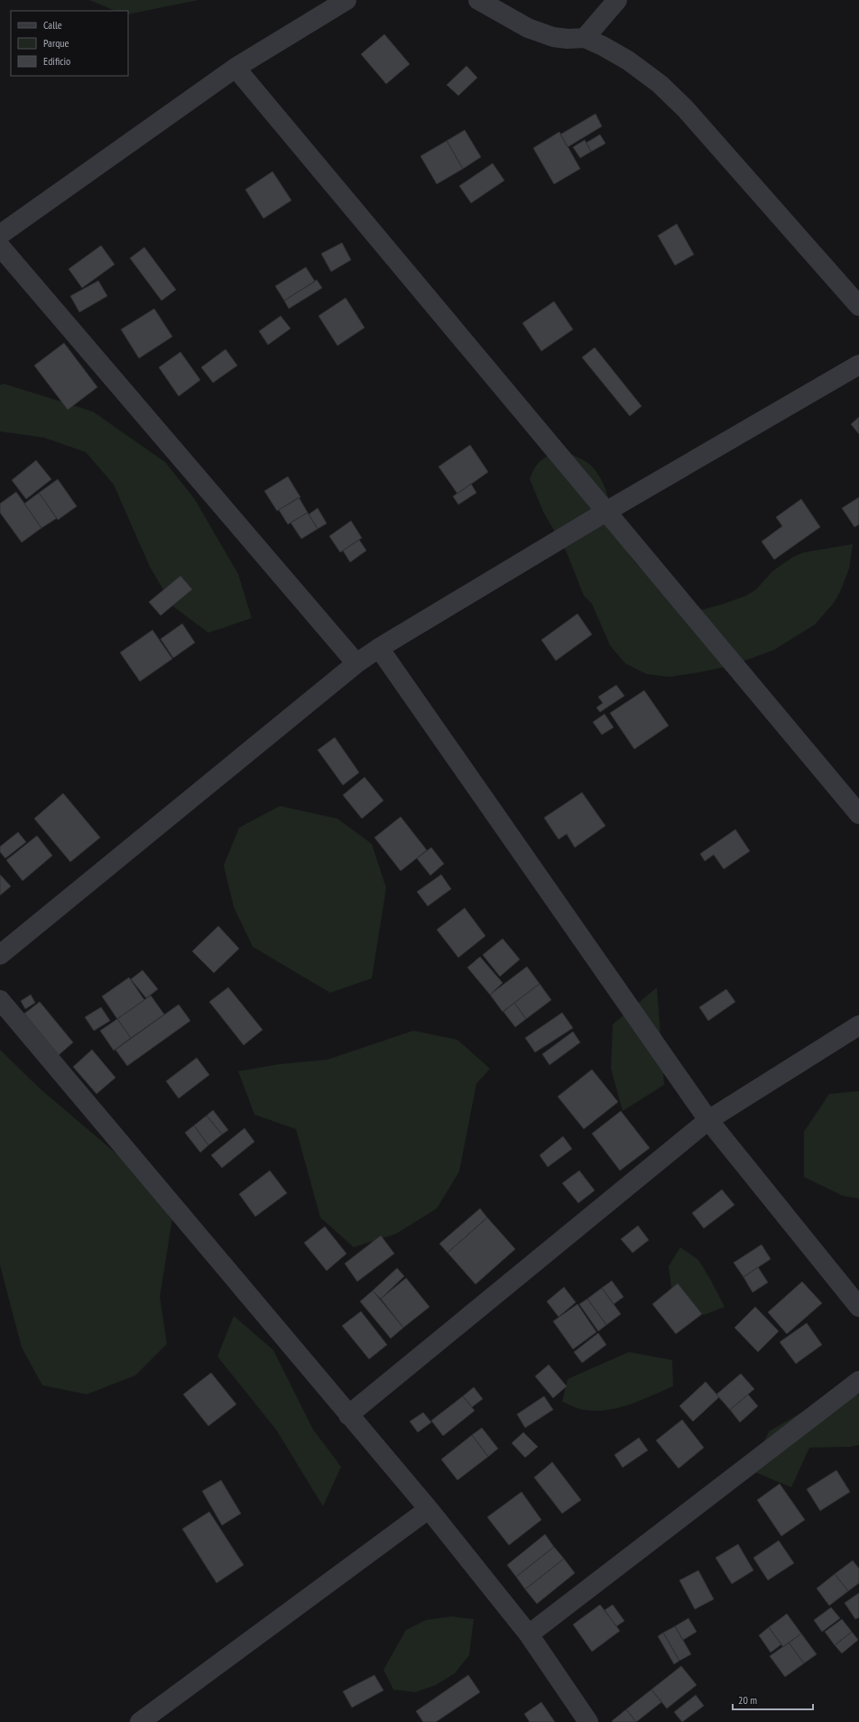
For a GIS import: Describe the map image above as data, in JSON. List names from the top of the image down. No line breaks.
{"legend":["Calle","Parque","Edificio"],"scale_bar":"20 m"}
